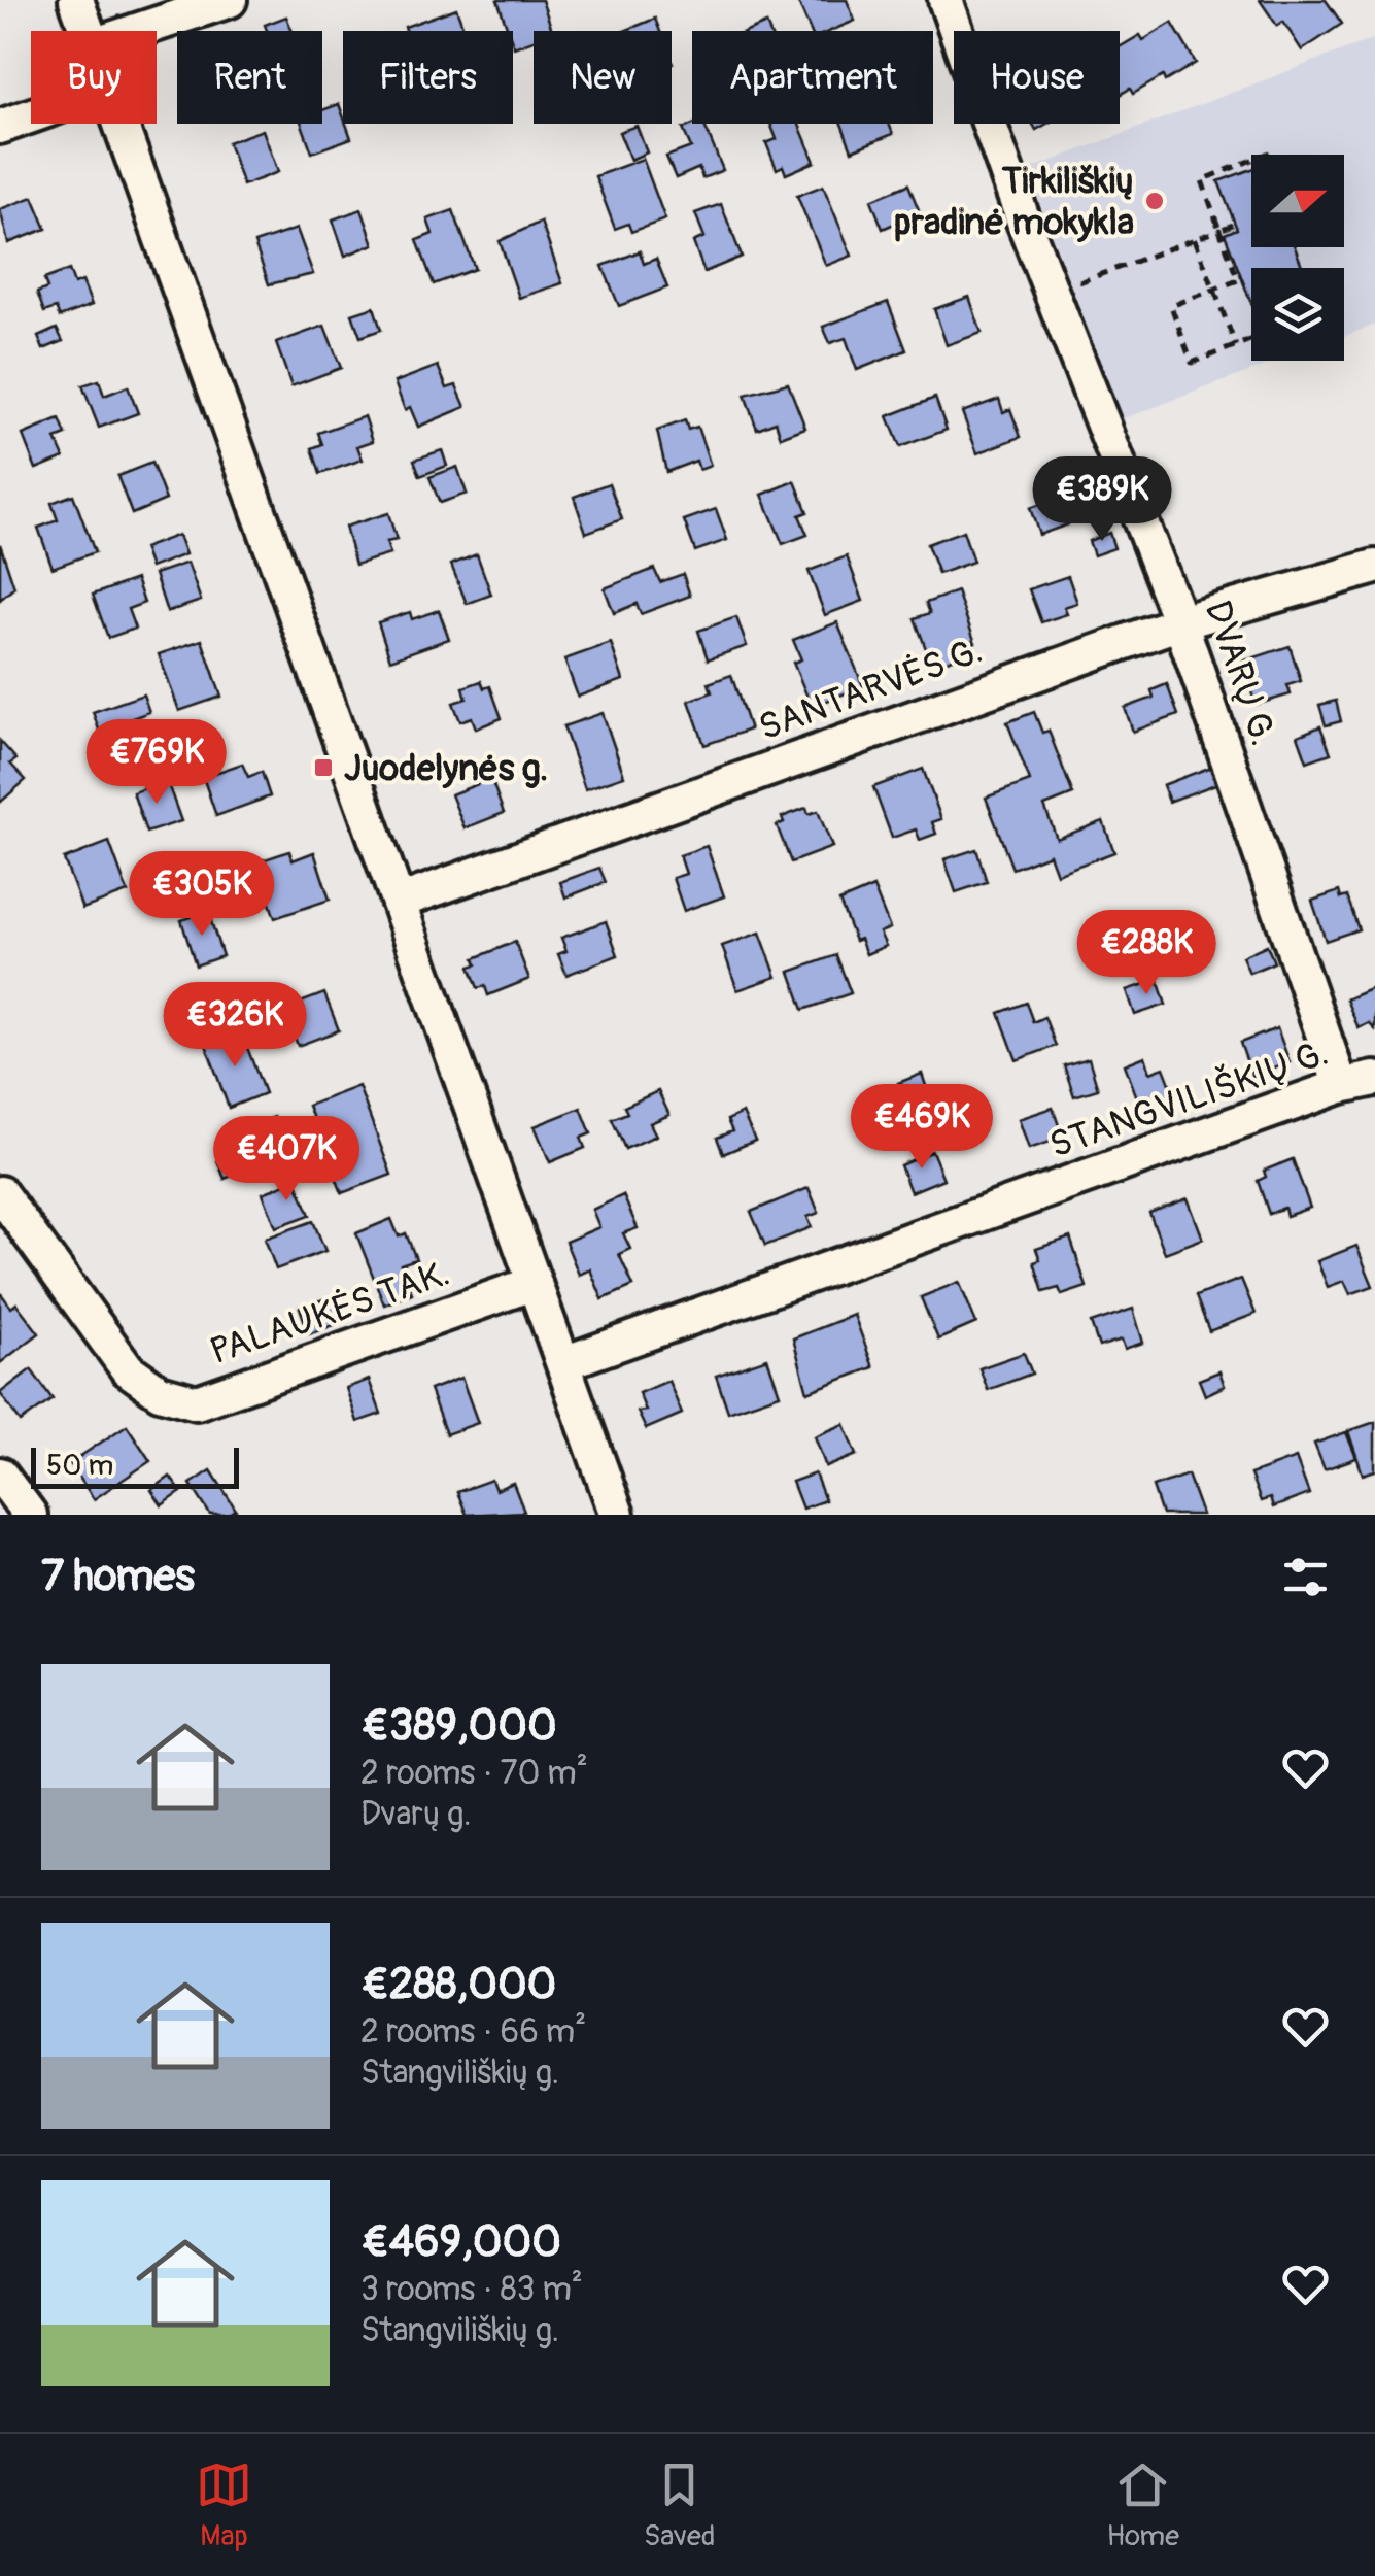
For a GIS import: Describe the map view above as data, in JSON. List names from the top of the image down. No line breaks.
{"streets":{"street":["DVARŲ G.","SANTARVĖS G.","STANGVILIŠKIŲ G.","PALAUKĖS TAK."]},"crossings":[["DVARŲ G.","SANTARVĖS G."],["DVARŲ G.","STANGVILIŠKIŲ G."]],"places":{"other":["Tirkiliškių pradinė mokykla"],"transit":["Juodelynės g."]},"scale_bar":"50 m","north":"right","page":{"chip":["Buy","Rent","Filters","New","Apartment","House"],"price":["€389K","€769K","€305K","€288K","€326K","€469K","€407K"],"scale":"50 m","heading":"7 homes","list":[{"name":"€389,000","note":"2 rooms · 70 m² · Dvarų g."},{"name":"€288,000","note":"2 rooms · 66 m² · Stangviliškių g."},{"name":"€469,000","note":"3 rooms · 83 m² · Stangviliškių g."}],"tabs":["Map","Saved","Home"]}}
